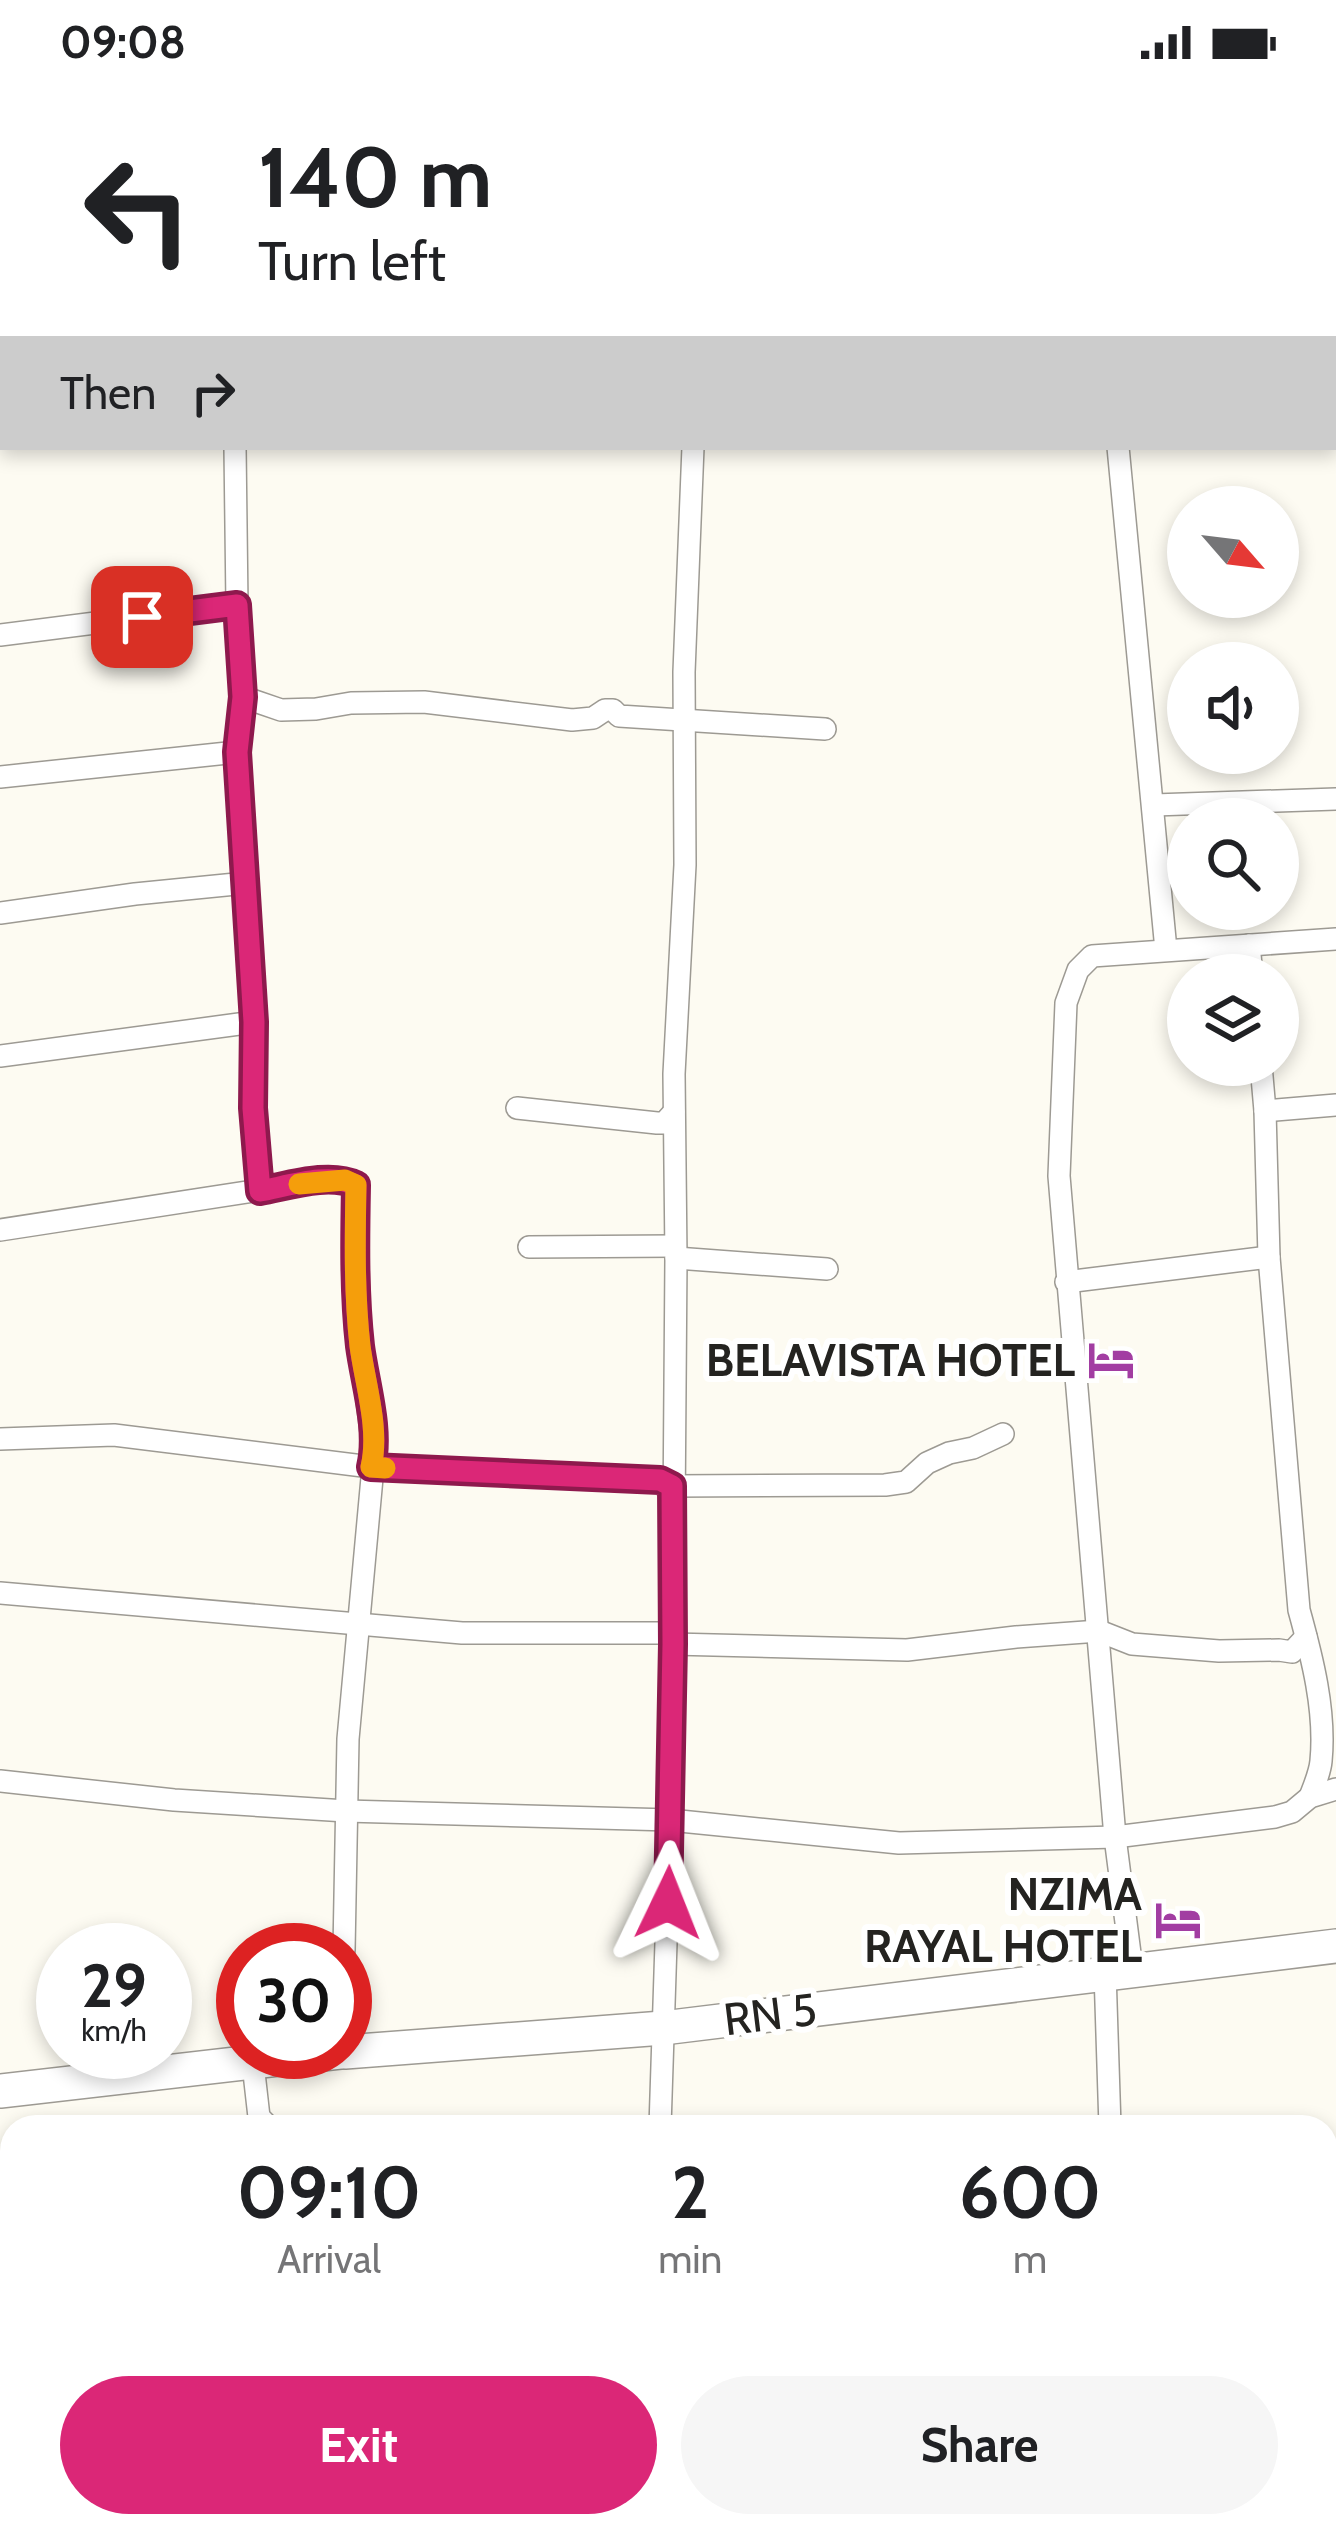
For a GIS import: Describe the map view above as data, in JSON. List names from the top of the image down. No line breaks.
{"streets":{"main road":["RN 5"]},"places":{"hotel":["BELAVISTA HOTEL","NZIMA RAYAL HOTEL"]},"north":"bottom right","page":{"status":"09:08","turn":["140 m","Turn left"],"then":"Then","speed":"29 km/h","limit":"30","eta":["09:10","Arrival","2","min","600","m"],"buttons":["Exit","Share"]}}
